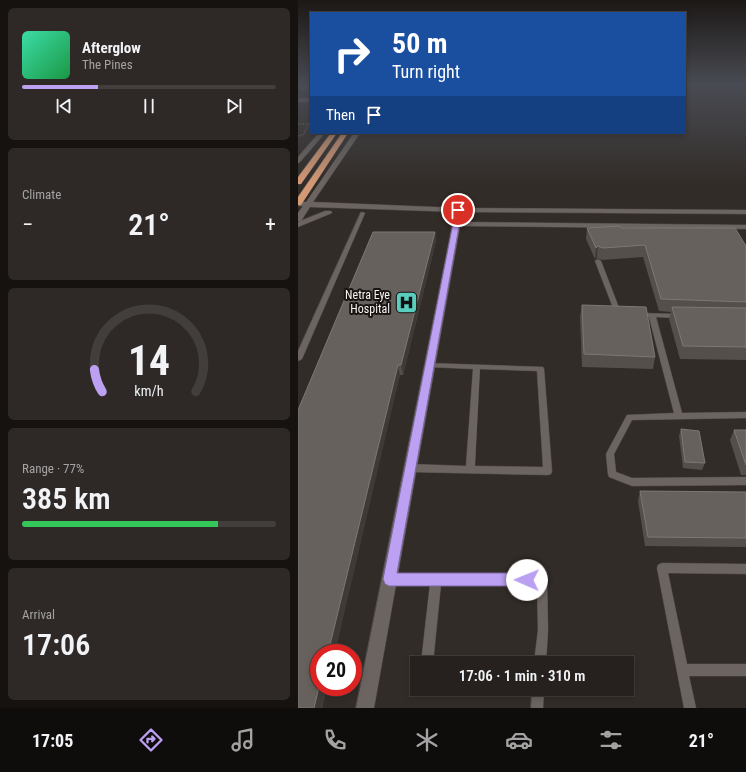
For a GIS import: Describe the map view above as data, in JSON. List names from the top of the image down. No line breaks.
{"places":{"hospital":["Netra Eye Hospital"]},"page":{"turn":["50 m","Turn right"],"song":["Afterglow","The Pines"],"then":"Then","tile":["Climate",["Range · 77%","385 km"],["Arrival","17:06"]],"heat":["−","21°","+"],"limit":"20","trip":"17:06 · 1 min · 310 m","tabs":["17:05","21°"],"gauge":["14","km/h"]}}
